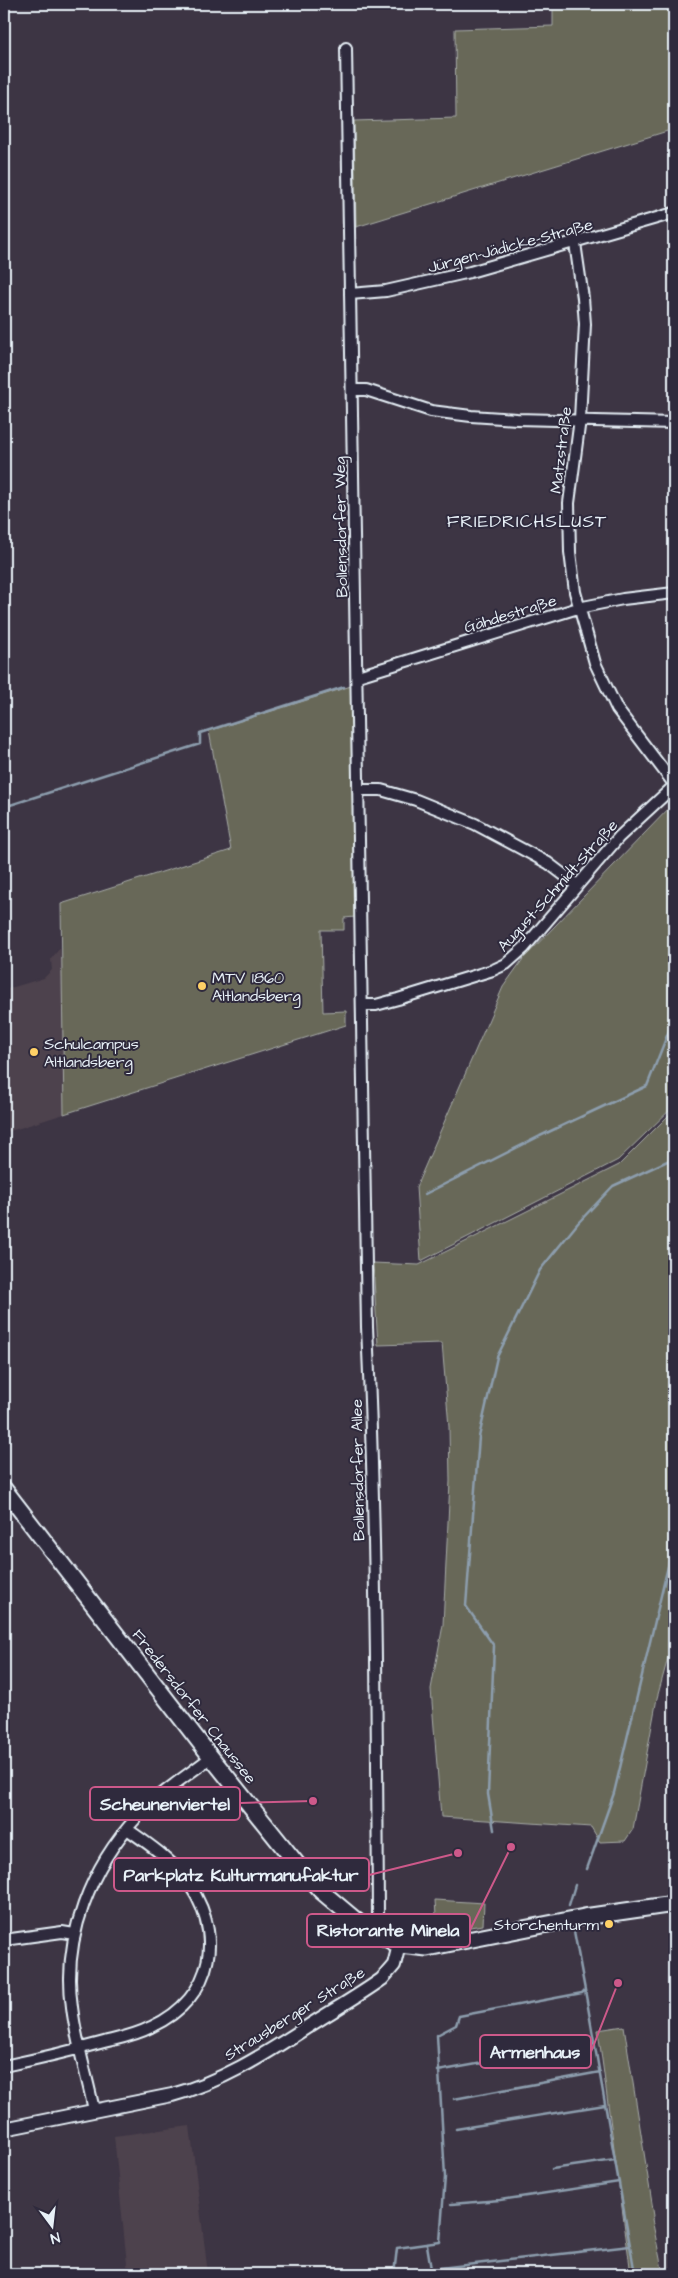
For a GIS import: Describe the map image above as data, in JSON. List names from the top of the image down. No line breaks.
{"streets":{"main road":["Fredersdorfer Chaussee"],"street":["Jürgen-Jädicke-Straße","Matzstraße","Bollensdorfer Weg","Gähdestraße","August-Schmidt-Straße","Bollensdorfer Allee","Strausberger Straße"]},"crossings":[["Jürgen-Jädicke-Straße","Matzstraße"],["Jürgen-Jädicke-Straße","Bollensdorfer Weg"],["Matzstraße","Gähdestraße"],["Matzstraße","August-Schmidt-Straße"],["Bollensdorfer Weg","Gähdestraße"],["Bollensdorfer Weg","August-Schmidt-Straße"],["Bollensdorfer Weg","Bollensdorfer Allee"],["August-Schmidt-Straße","Bollensdorfer Allee"],["Bollensdorfer Allee","Fredersdorfer Chaussee"],["Fredersdorfer Chaussee","Strausberger Straße"]],"districts":["FRIEDRICHSLUST"],"places":["MTV 1860 Altlandsberg","Schulcampus Altlandsberg","Scheunenviertel","Ristorante Minela","Parkplatz Kulturmanufaktur","Storchenturm","Armenhaus"],"north":"bottom"}
